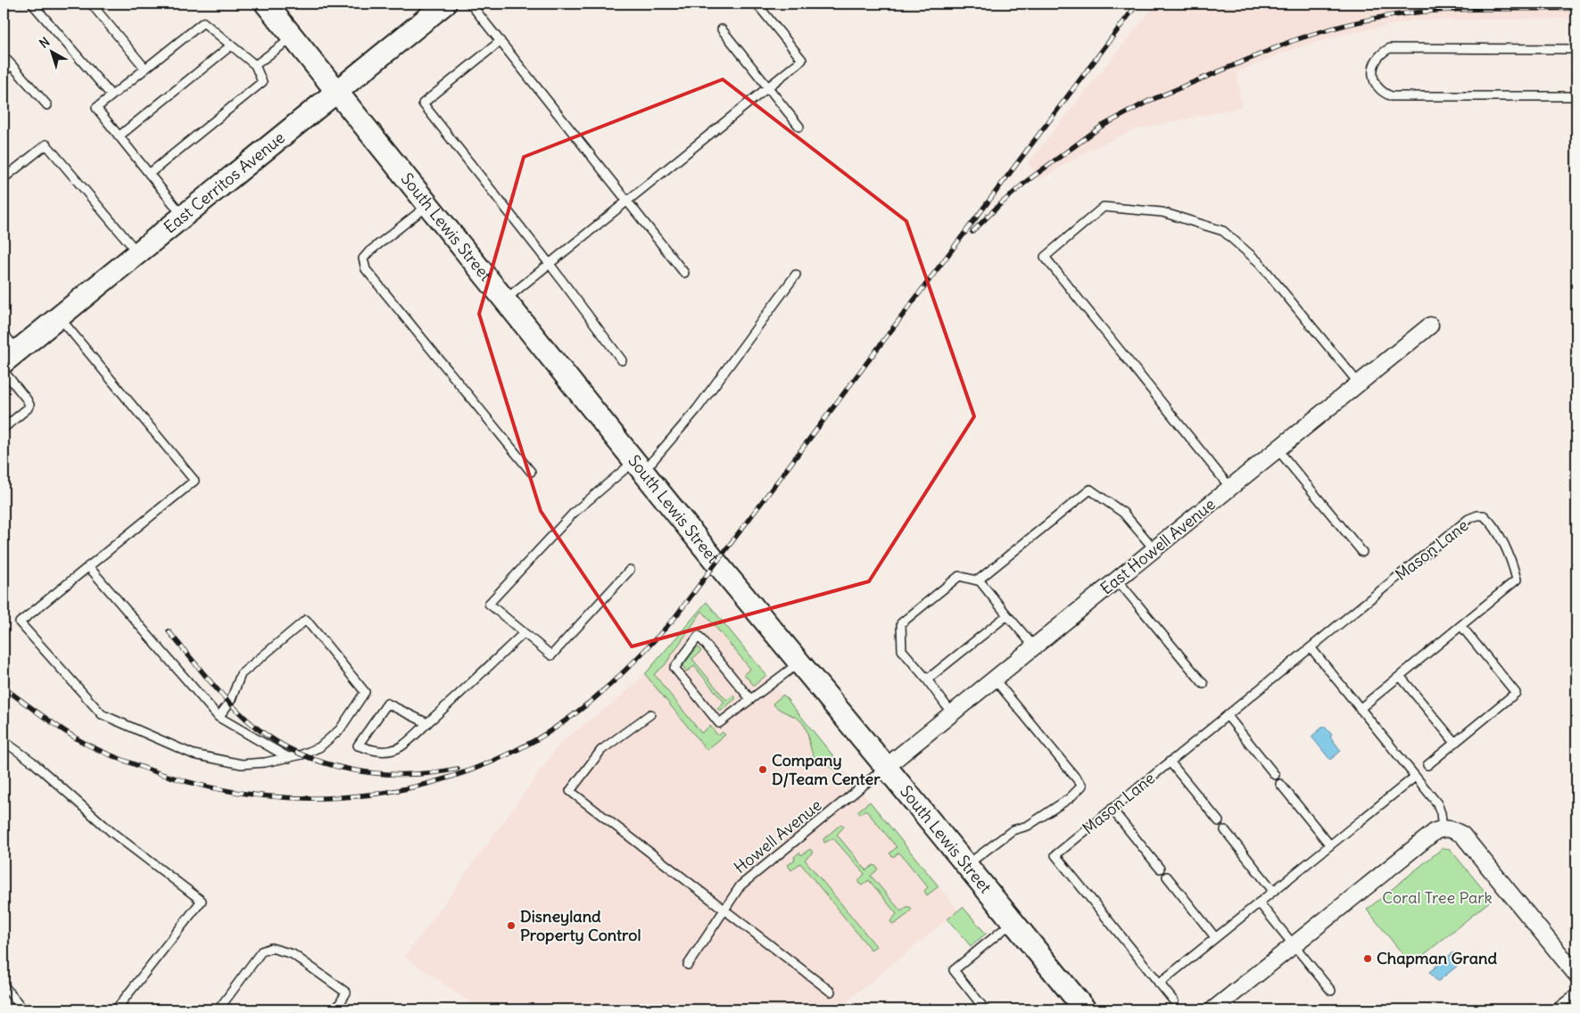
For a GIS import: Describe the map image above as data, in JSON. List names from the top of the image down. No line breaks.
{"streets":{"main road":["East Cerritos Avenue","South Lewis Street"],"street":["East Howell Avenue"],"lane":["Mason Lane","Howell Avenue"]},"crossings":[["East Cerritos Avenue","South Lewis Street"],["South Lewis Street","East Howell Avenue"],["South Lewis Street","Howell Avenue"],["East Howell Avenue","Howell Avenue"]],"parks":["Coral Tree Park"],"places":["Company D/Team Center","Disneyland Property Control","Chapman Grand"],"north":"top left"}
